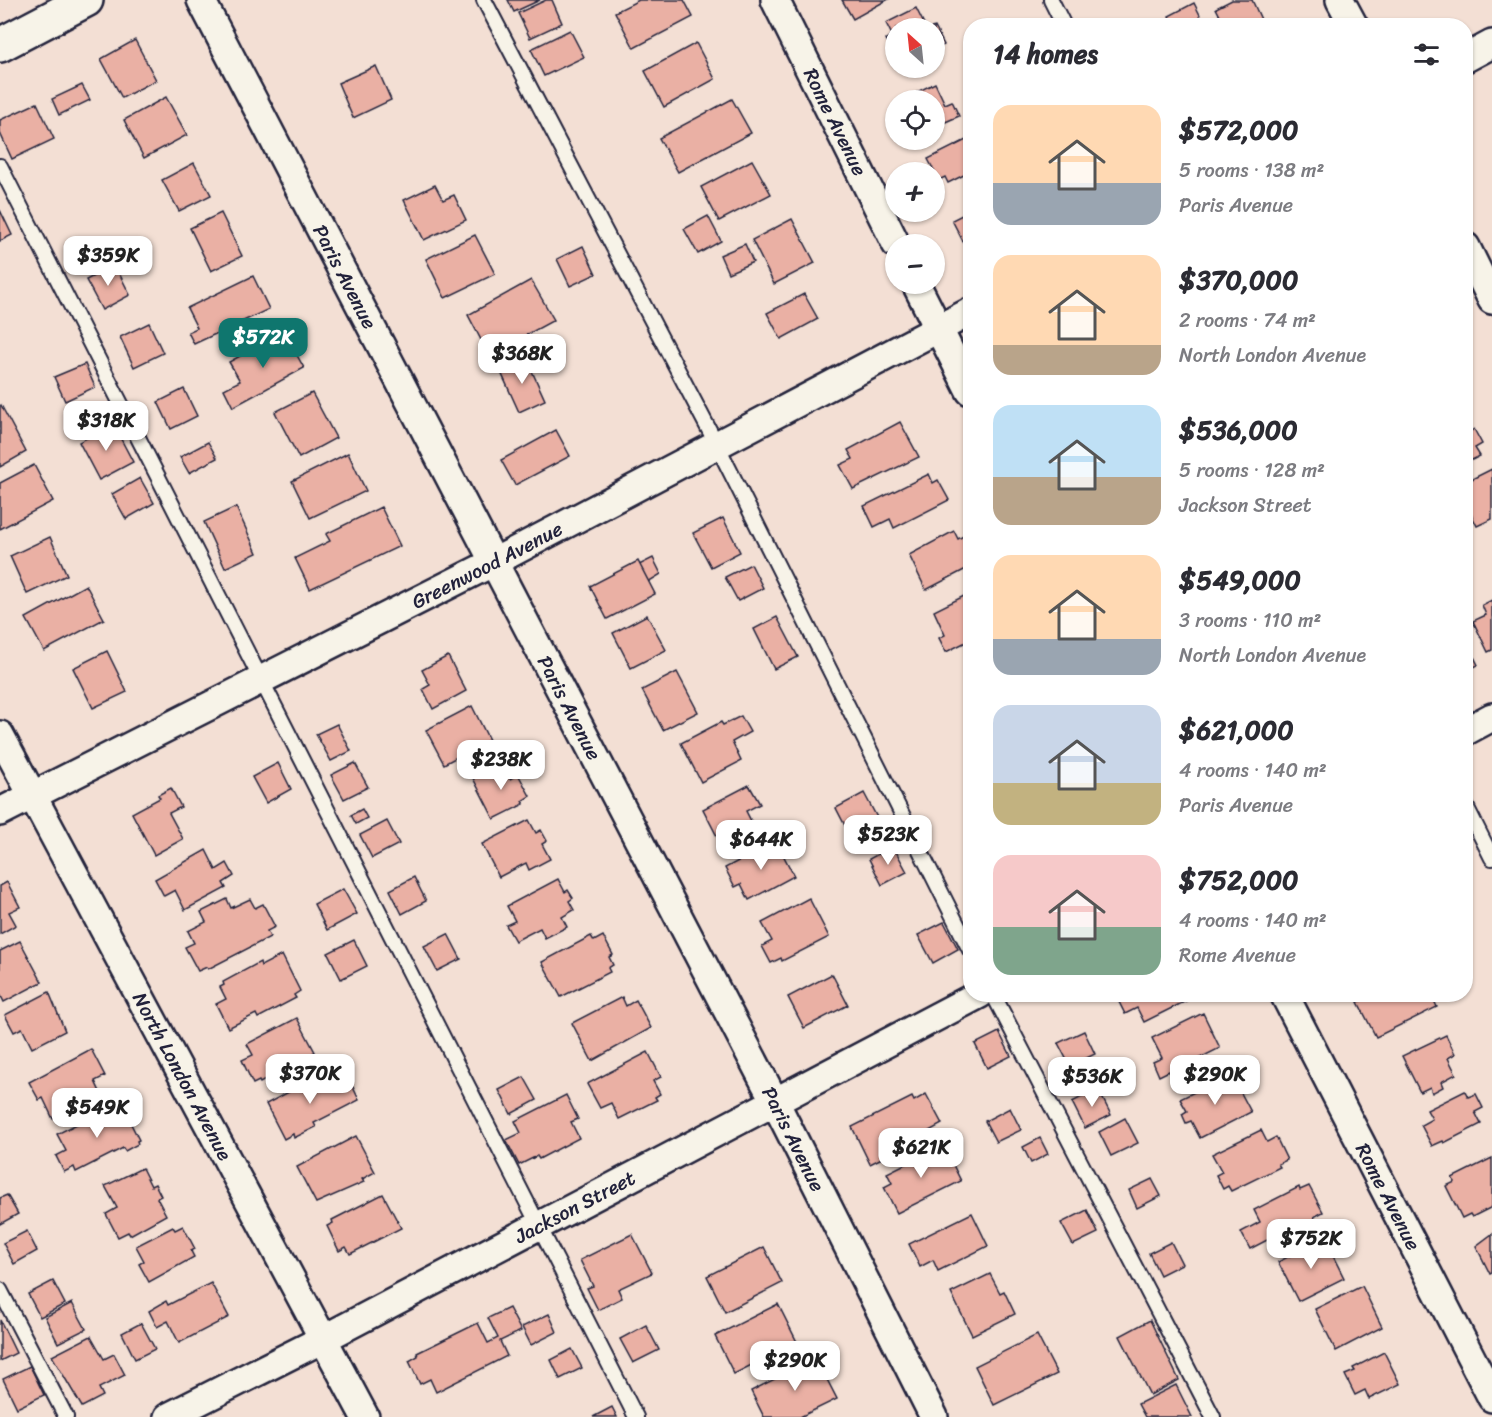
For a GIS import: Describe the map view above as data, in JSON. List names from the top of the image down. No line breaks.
{"streets":{"street":["Rome Avenue","Paris Avenue","Greenwood Avenue","North London Avenue","Jackson Street"]},"crossings":[["Paris Avenue","Greenwood Avenue"],["Paris Avenue","Jackson Street"],["Greenwood Avenue","North London Avenue"],["North London Avenue","Jackson Street"]],"north":"top left","page":{"map_buttons":["+","−"],"heading":"14 homes","list":[{"name":"$572,000","note":"5 rooms · 138 m² · Paris Avenue"},{"name":"$370,000","note":"2 rooms · 74 m² · North London Avenue"},{"name":"$536,000","note":"5 rooms · 128 m² · Jackson Street"},{"name":"$549,000","note":"3 rooms · 110 m² · North London Avenue"},{"name":"$621,000","note":"4 rooms · 140 m² · Paris Avenue"},{"name":"$752,000","note":"4 rooms · 140 m² · Rome Avenue"}],"price":["$359K","$572K","$368K","$318K","$238K","$523K","$644K","$370K","$290K","$536K","$549K","$621K","$752K","$290K"]}}
